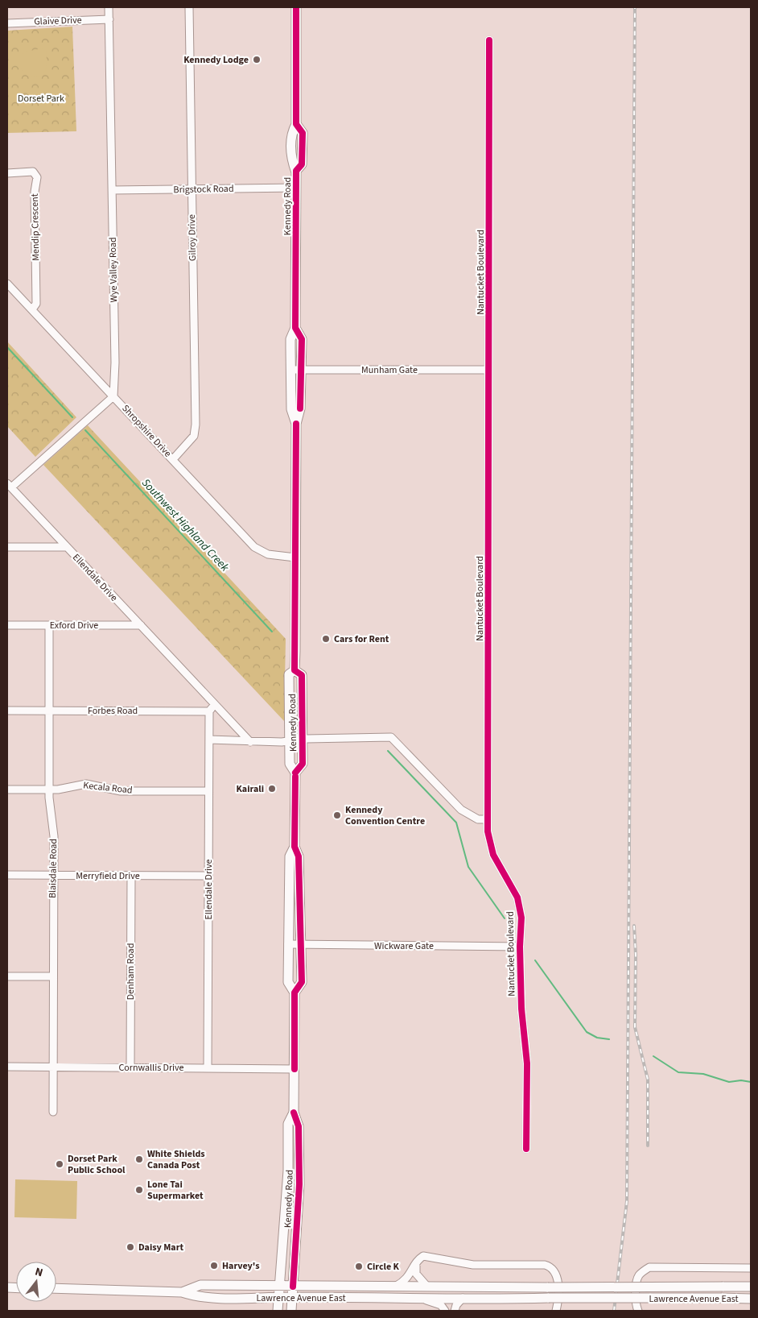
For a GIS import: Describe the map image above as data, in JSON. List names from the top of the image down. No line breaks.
{"streets":{"main road":["Kennedy Road","Lawrence Avenue East"],"street":["Glaive Drive","Brigstock Road","Mendip Crescent","Gilroy Drive","Wye Valley Road","Nantucket Boulevard","Munham Gate","Shropshire Drive","Ellendale Drive","Exford Drive","Forbes Road","Kecala Road","Blaisdale Road","Merryfield Drive","Wickware Gate","Denham Road","Cornwallis Drive"]},"crossings":[["Glaive Drive","Wye Valley Road"],["Brigstock Road","Kennedy Road"],["Brigstock Road","Gilroy Drive"],["Brigstock Road","Wye Valley Road"],["Kennedy Road","Munham Gate"],["Kennedy Road","Shropshire Drive"],["Kennedy Road","Wickware Gate"],["Kennedy Road","Cornwallis Drive"],["Kennedy Road","Lawrence Avenue East"],["Mendip Crescent","Shropshire Drive"],["Gilroy Drive","Shropshire Drive"],["Wye Valley Road","Shropshire Drive"],["Nantucket Boulevard","Munham Gate"],["Nantucket Boulevard","Wickware Gate"],["Ellendale Drive","Exford Drive"],["Ellendale Drive","Forbes Road"],["Ellendale Drive","Kecala Road"],["Ellendale Drive","Merryfield Drive"],["Ellendale Drive","Cornwallis Drive"],["Exford Drive","Blaisdale Road"],["Forbes Road","Blaisdale Road"],["Kecala Road","Blaisdale Road"],["Blaisdale Road","Merryfield Drive"],["Blaisdale Road","Cornwallis Drive"],["Merryfield Drive","Denham Road"],["Denham Road","Cornwallis Drive"]],"water":["Southwest Highland Creek"],"parks":["Dorset Park"],"places":["Kennedy Lodge","Cars for Rent","Kairali","Kennedy Convention Centre","White Shields Canada Post","Dorset Park Public School","Lone Tai Supermarket","Daisy Mart","Harvey's","Circle K"],"north":"top"}
